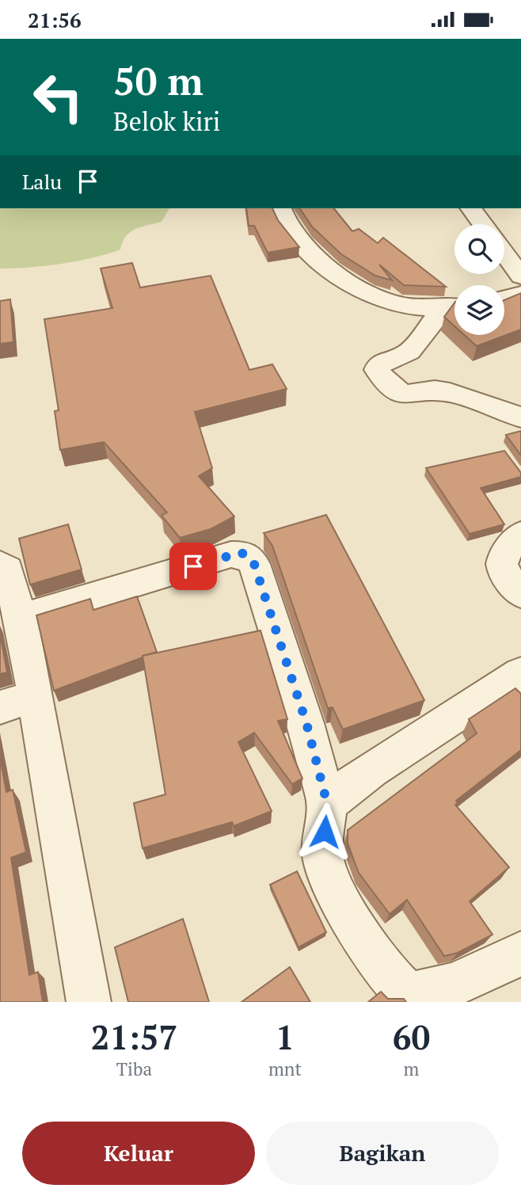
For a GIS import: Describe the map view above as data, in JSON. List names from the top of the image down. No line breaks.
{"page":{"status":"21:56","turn":["50 m","Belok kiri"],"then":"Lalu","eta":["21:57","Tiba","1","mnt","60","m"],"buttons":["Keluar","Bagikan"]}}
